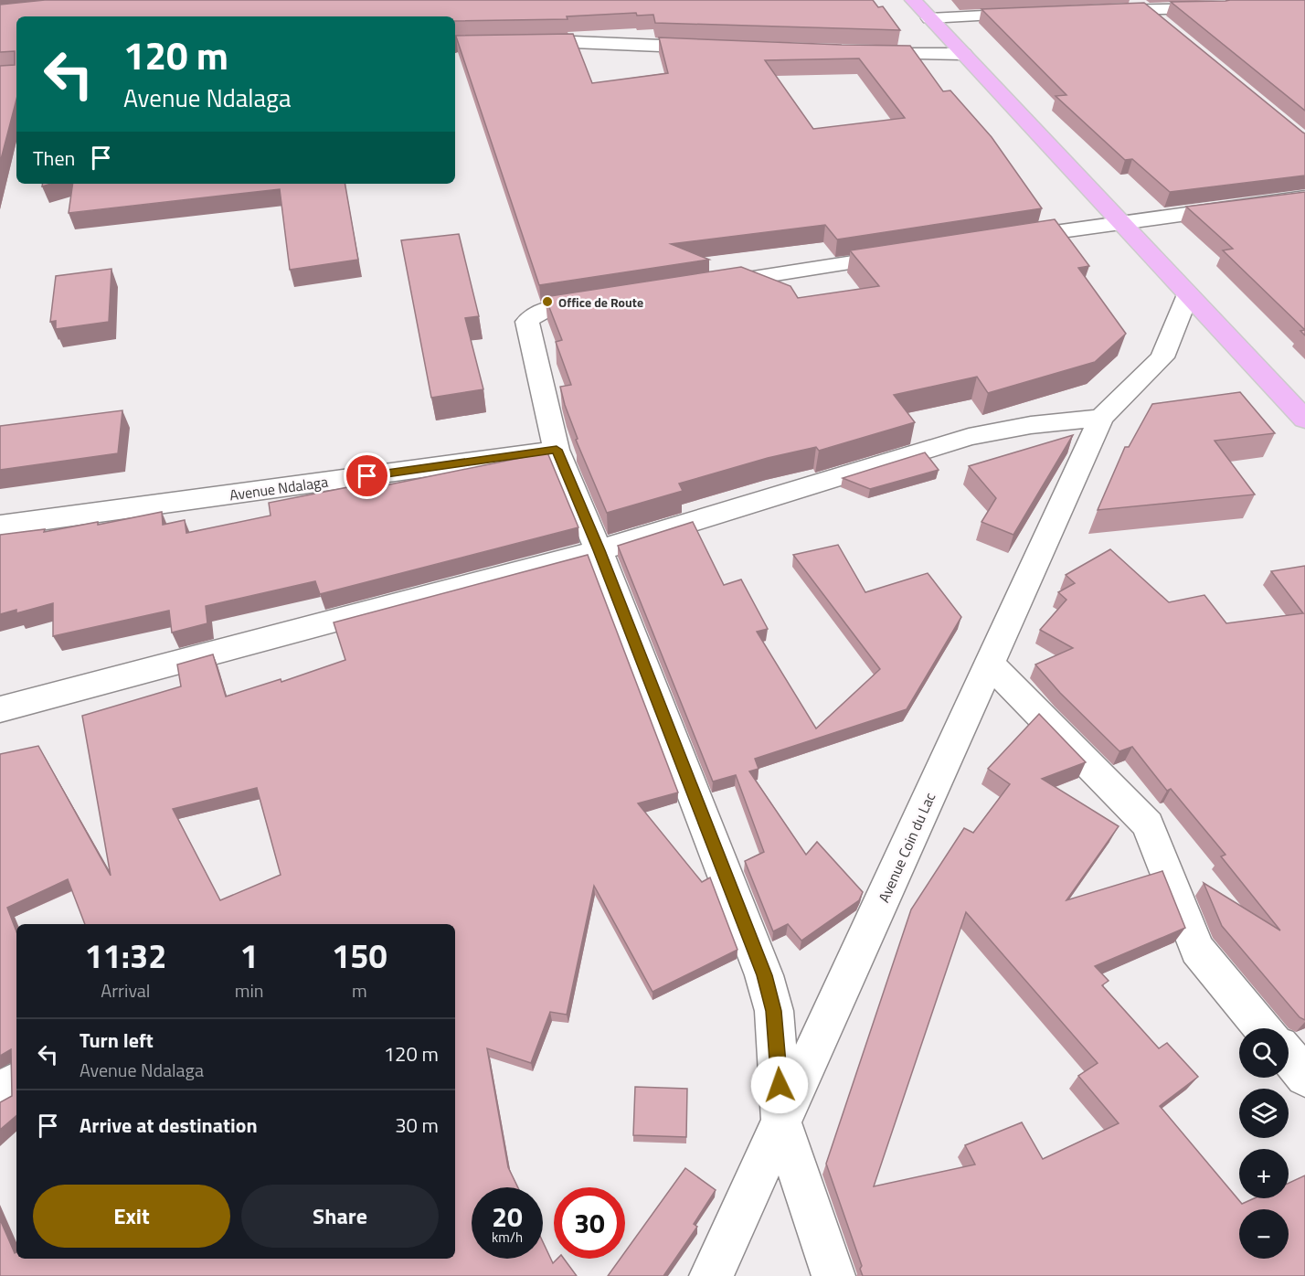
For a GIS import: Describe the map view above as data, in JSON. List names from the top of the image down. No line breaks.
{"streets":{"street":["Avenue Ndalaga","Avenue Coin du Lac"]},"places":["Office de Route"],"page":{"turn":["120 m","Avenue Ndalaga"],"then":"Then","eta":["11:32","Arrival","1","min","150","m"],"list":[{"name":"Turn left","note":"Avenue Ndalaga","value":"120 m"},{"name":"Arrive at destination","value":"30 m"}],"map_buttons":["+","−"],"buttons":["Exit","Share"],"speed":"20 km/h","limit":"30"}}
